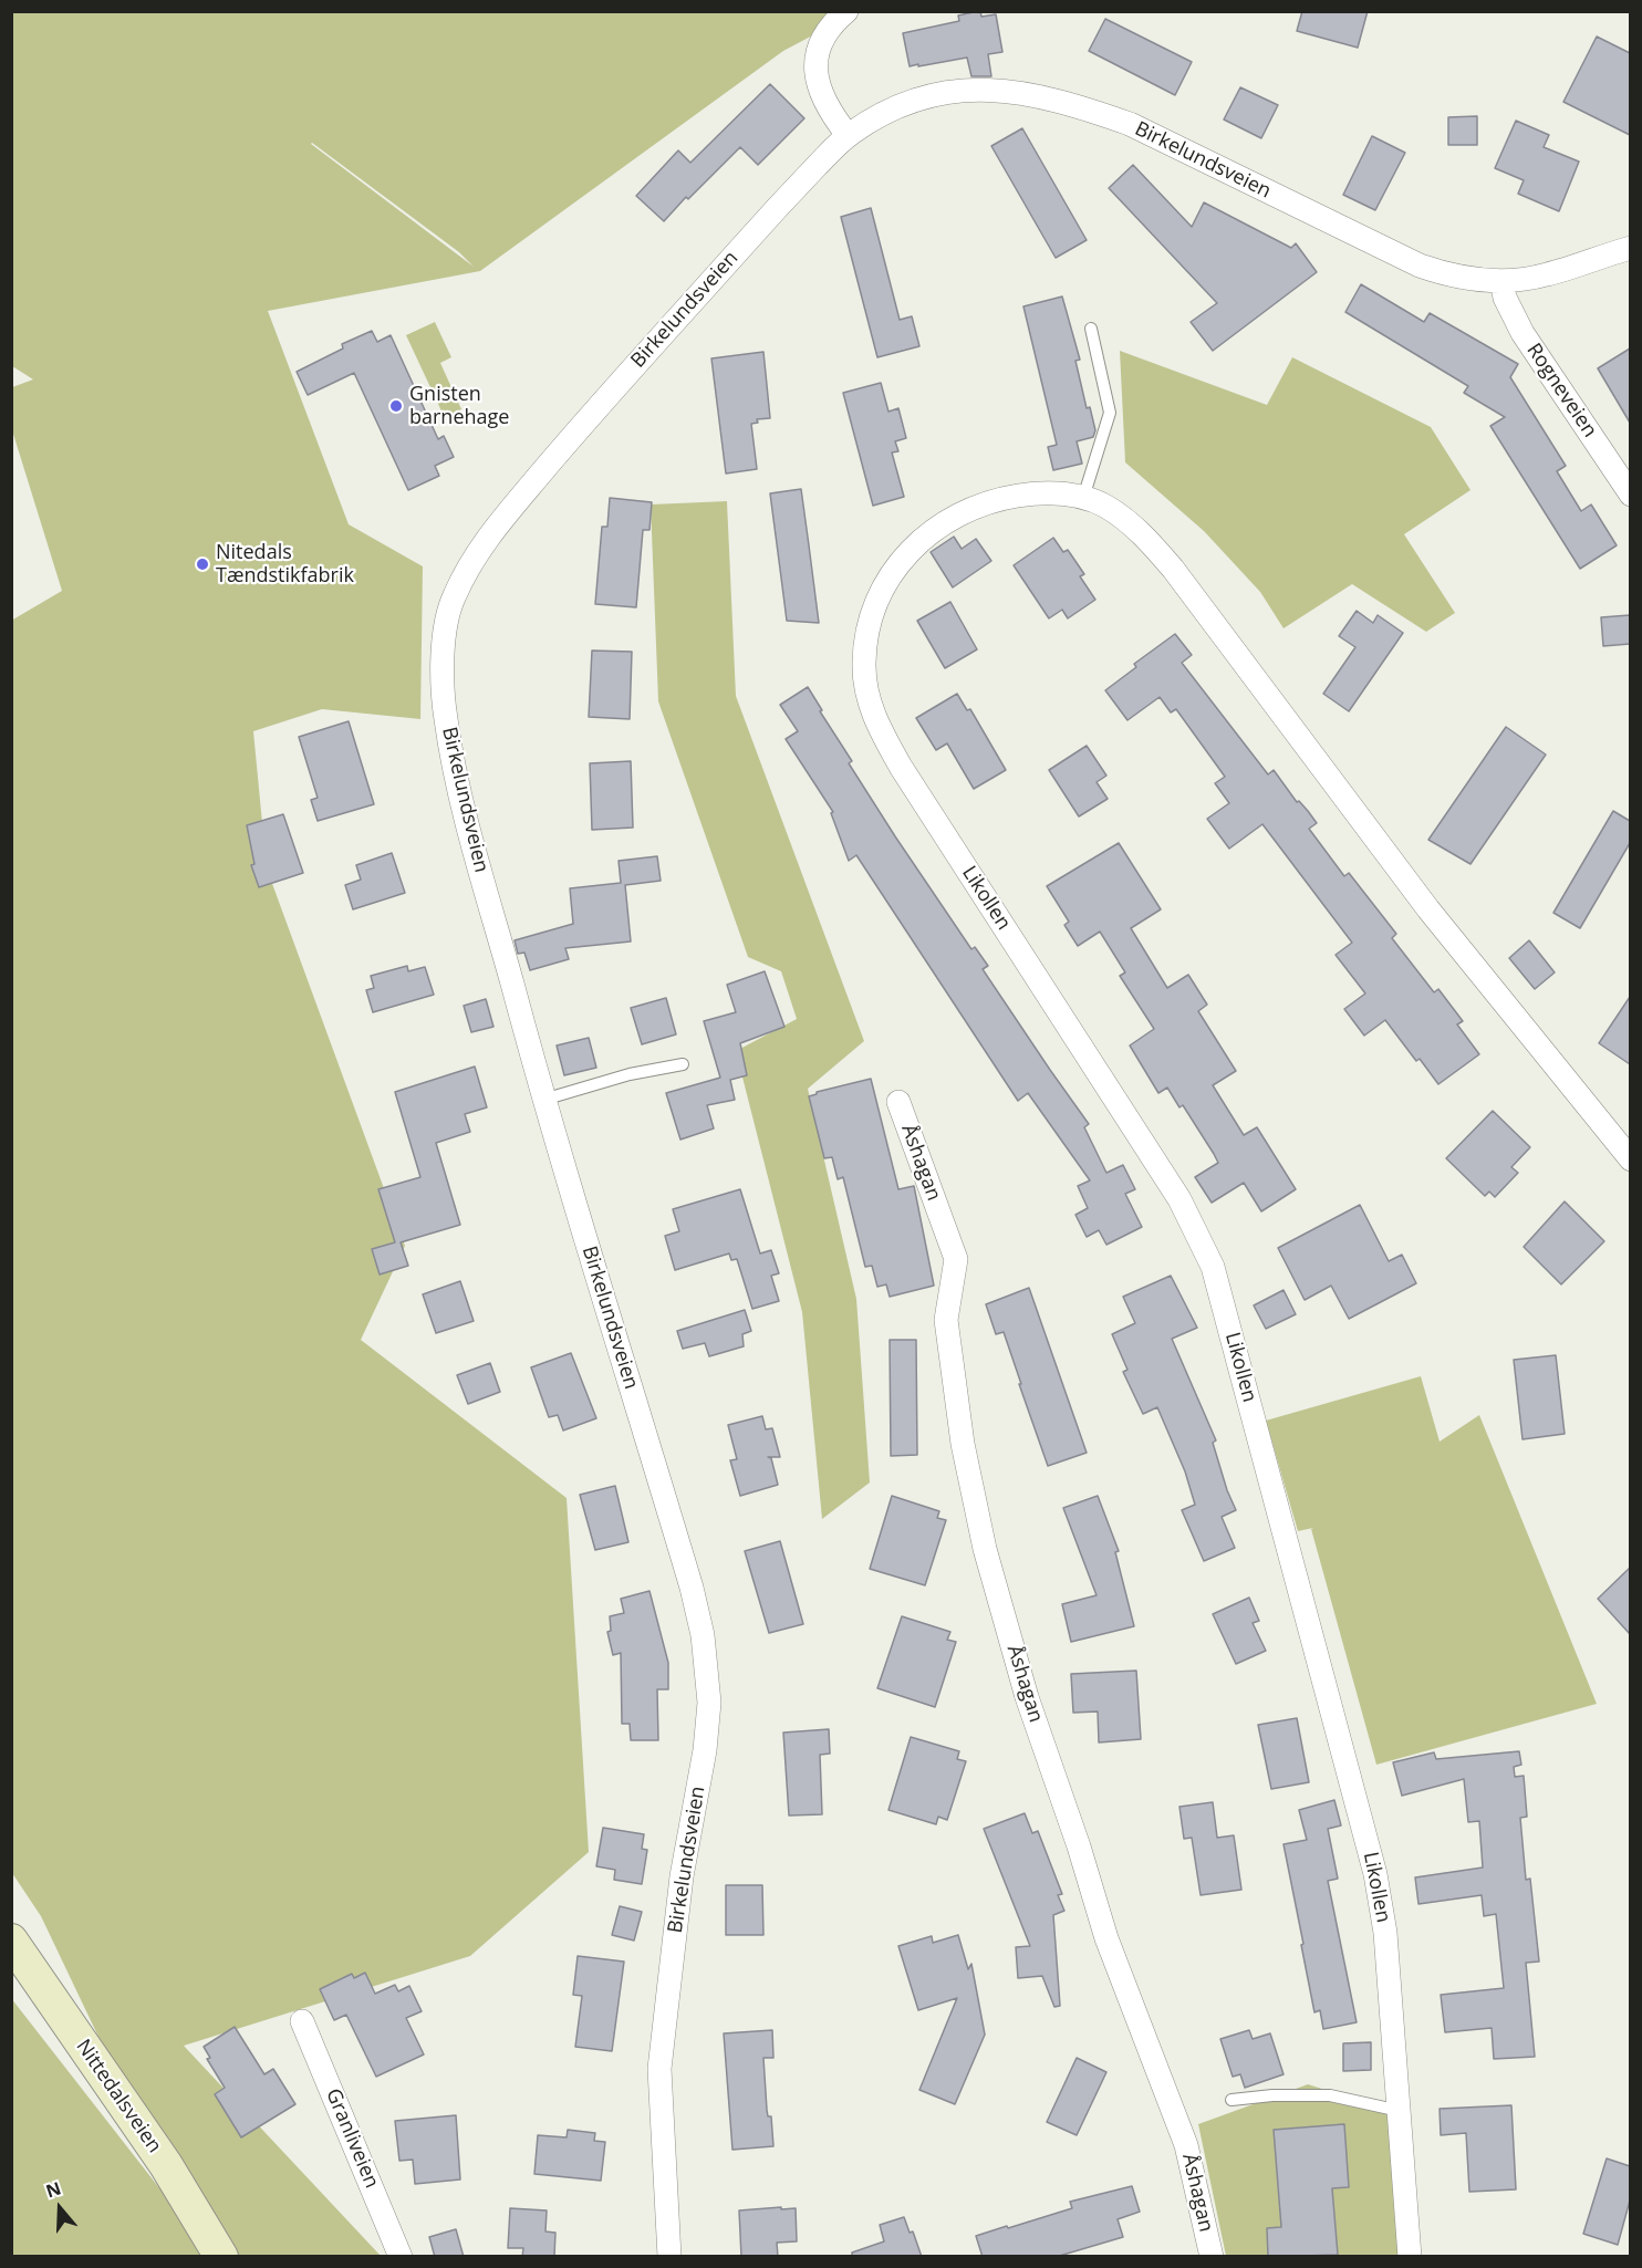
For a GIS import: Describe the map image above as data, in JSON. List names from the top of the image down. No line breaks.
{"streets":{"main road":["Nittedalsveien"],"street":["Birkelundsveien","Rogneveien","Likollen","Åshagan","Granliveien"]},"crossings":[["Birkelundsveien","Rogneveien"]],"places":["Gnisten barnehage","Nitedals Tændstikfabrik"],"north":"top"}
